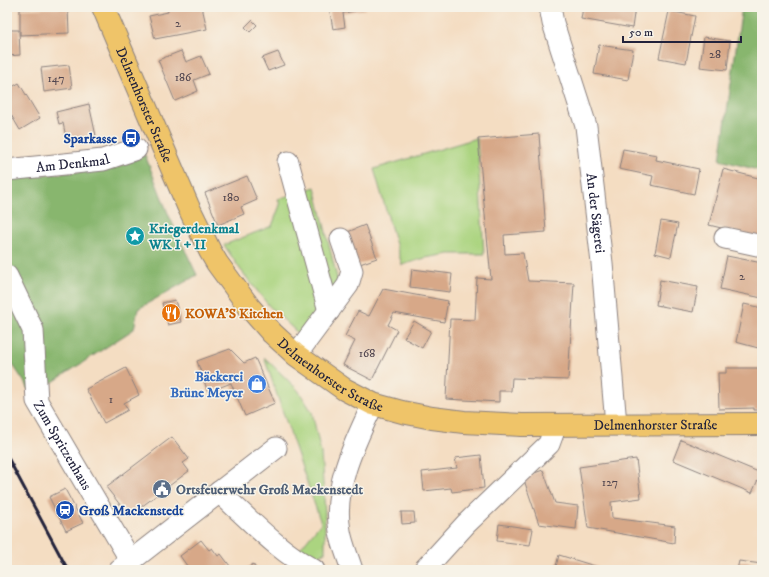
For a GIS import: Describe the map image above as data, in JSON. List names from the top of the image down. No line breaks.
{"streets":{"main road":["Delmenhorster Straße"],"street":["Am Denkmal","An der Sägerei","Zum Spritzenhaus"]},"crossings":[["Delmenhorster Straße","An der Sägerei"]],"places":{"bus stop":["Sparkasse"],"place":["Kriegerdenkmal WK I + II"],"restaurant":["KOWA'S Kitchen"],"shop":["Bäckerei Brüne Meyer"],"public building":["Ortsfeuerwehr Groß Mackenstedt"],"station":["Groß Mackenstedt"]},"house_numbers":["2","28","186","147","180","2","168","1","127"],"scale_bar":"50 m"}
